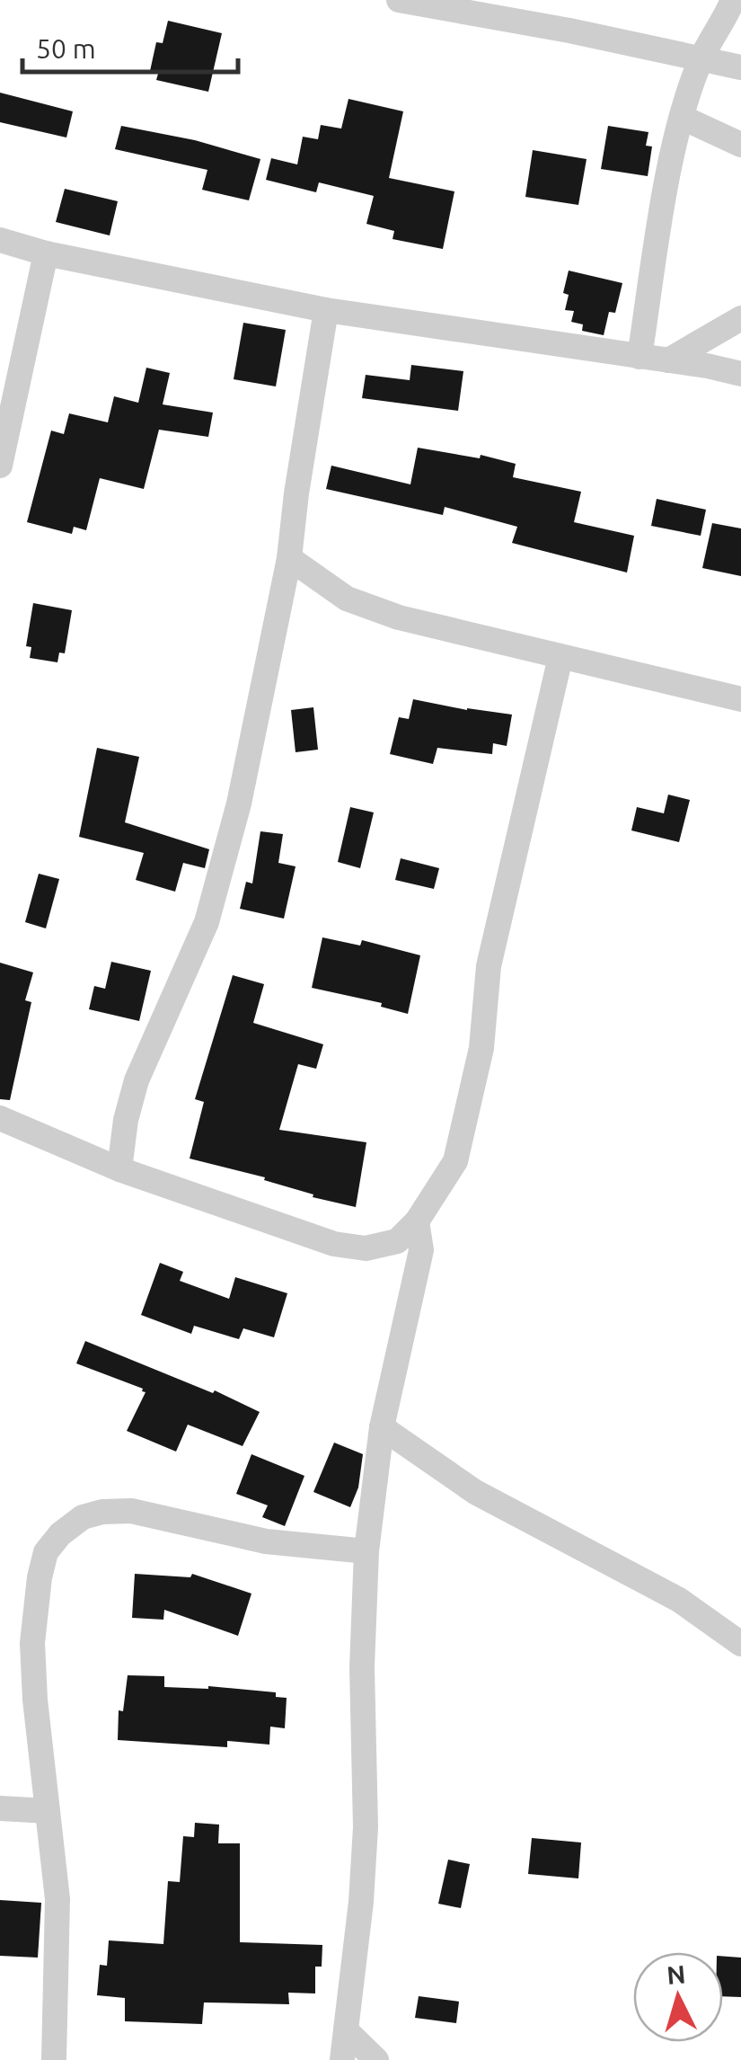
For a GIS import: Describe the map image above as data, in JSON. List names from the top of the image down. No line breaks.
{"scale_bar":"50 m","north":"top"}
